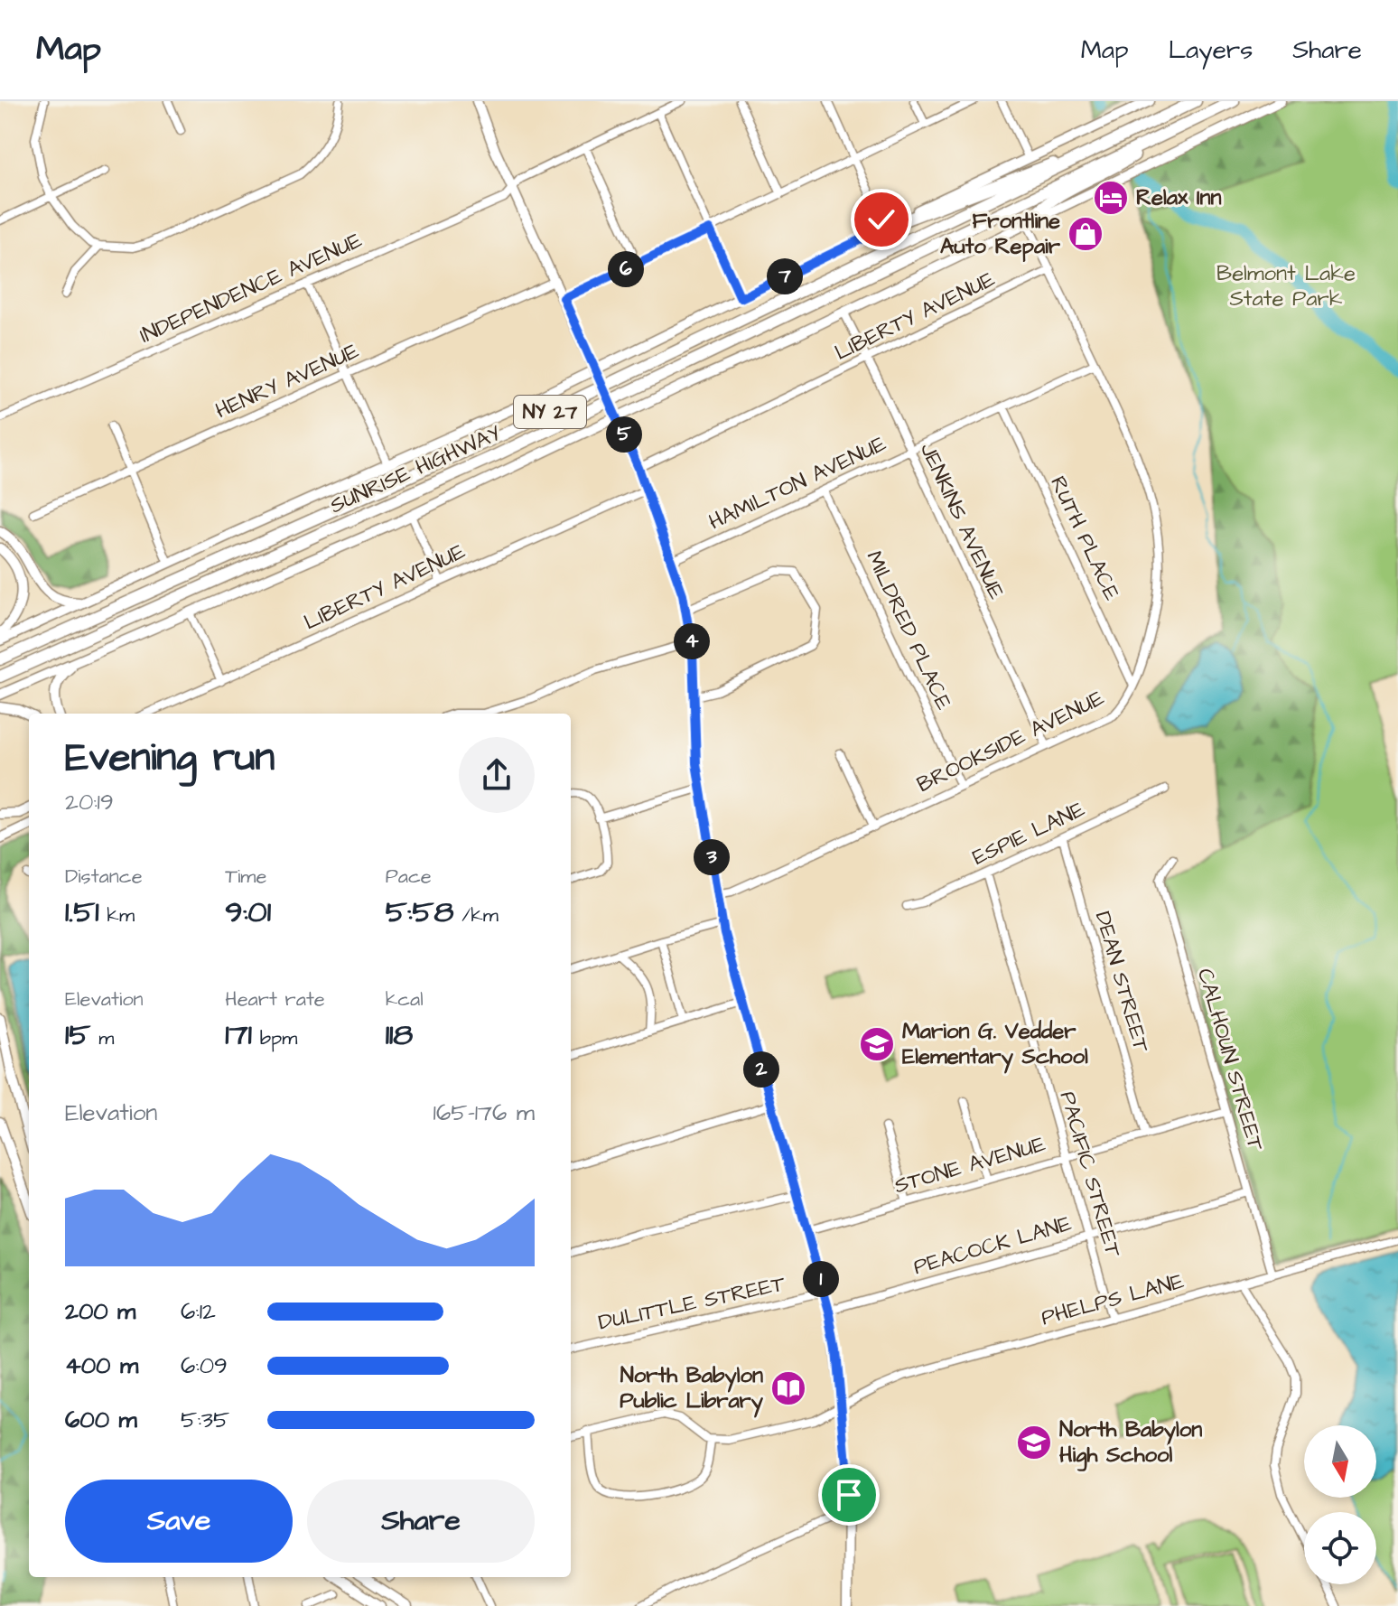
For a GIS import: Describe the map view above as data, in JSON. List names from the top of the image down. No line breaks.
{"streets":{"highway":["NY 27","SUNRISE HIGHWAY"],"street":["INDEPENDENCE AVENUE","LIBERTY AVENUE","HENRY AVENUE","HAMILTON AVENUE","JENKINS AVENUE","RUTH PLACE","MILDRED PLACE","BROOKSIDE AVENUE","ESPIE LANE","DEAN STREET","CALHOUN STREET","STONE AVENUE","PACIFIC STREET","PEACOCK LANE","PHELPS LANE","DULITTLE STREET"]},"crossings":[["LIBERTY AVENUE","JENKINS AVENUE"],["LIBERTY AVENUE","BROOKSIDE AVENUE"],["SUNRISE HIGHWAY","JENKINS AVENUE"],["SUNRISE HIGHWAY","BROOKSIDE AVENUE"],["HAMILTON AVENUE","JENKINS AVENUE"],["HAMILTON AVENUE","RUTH PLACE"],["HAMILTON AVENUE","MILDRED PLACE"],["HAMILTON AVENUE","BROOKSIDE AVENUE"],["JENKINS AVENUE","BROOKSIDE AVENUE"],["RUTH PLACE","BROOKSIDE AVENUE"],["MILDRED PLACE","BROOKSIDE AVENUE"],["ESPIE LANE","DEAN STREET"],["ESPIE LANE","PACIFIC STREET"],["DEAN STREET","STONE AVENUE"],["CALHOUN STREET","STONE AVENUE"],["CALHOUN STREET","PEACOCK LANE"],["CALHOUN STREET","PHELPS LANE"],["STONE AVENUE","PACIFIC STREET"],["PACIFIC STREET","PEACOCK LANE"],["PACIFIC STREET","PHELPS LANE"]],"parks":["Belmont Lake State Park"],"places":{"hotel":["Relax Inn"],"shop":["Frontline Auto Repair"],"school or university":["Marion G. Vedder Elementary School","North Babylon High School"],"library":["North Babylon Public Library"]},"north":"bottom","page":{"header":"Map","nav":["Map","Layers","Share"],"pins":["6","7","5","4","3","2","1"],"heading":["Evening run","20:19"],"stats":[["Distance","1.51 km"],["Time","9:01"],["Pace","5:58 /km"],["Elevation","15 m"],["Heart rate","171 bpm"],["kcal","118"]],"chart":["Elevation","165–176 m"],"list":[{"name":"200 m","note":"6:12"},{"name":"400 m","note":"6:09"},{"name":"600 m","note":"5:35"}],"buttons":["Save","Share"]}}
